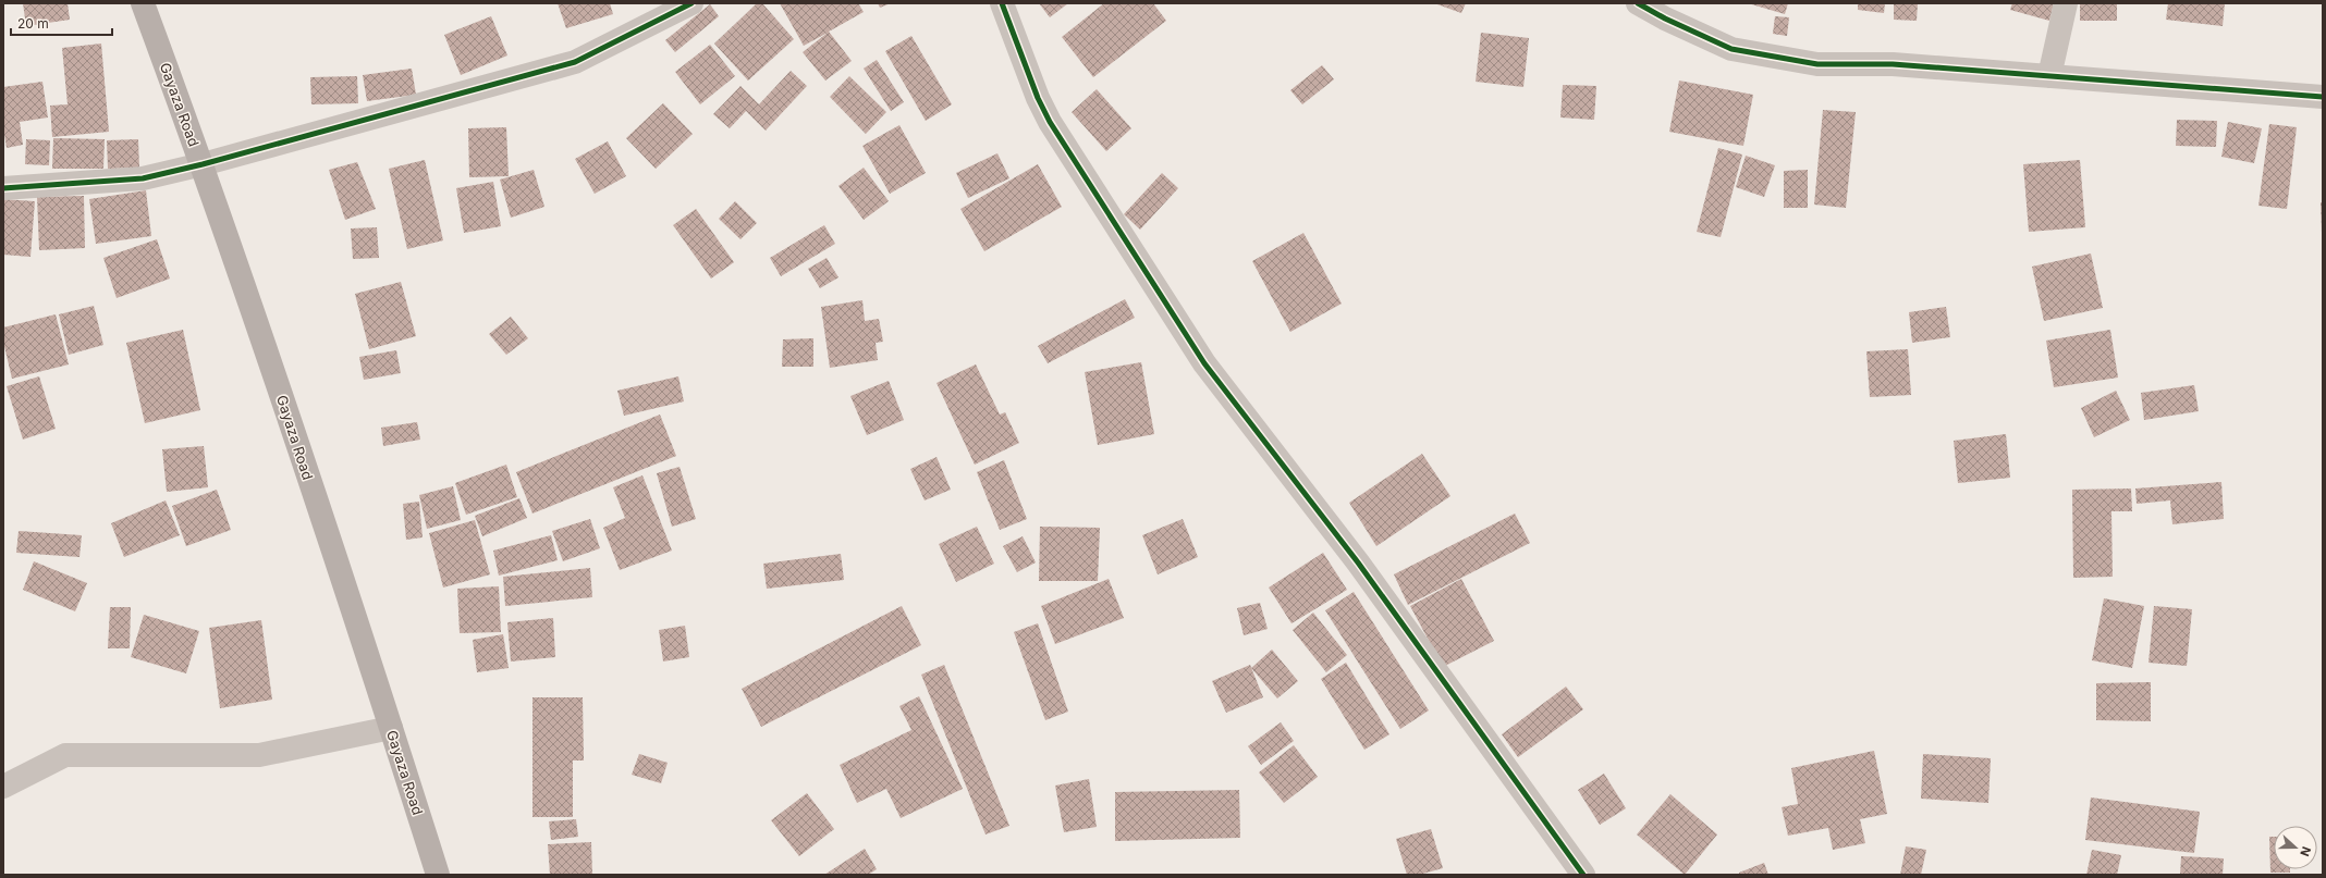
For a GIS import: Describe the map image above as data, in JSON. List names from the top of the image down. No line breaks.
{"streets":{"main road":["Gayaza Road"]},"scale_bar":"20 m","north":"right"}
